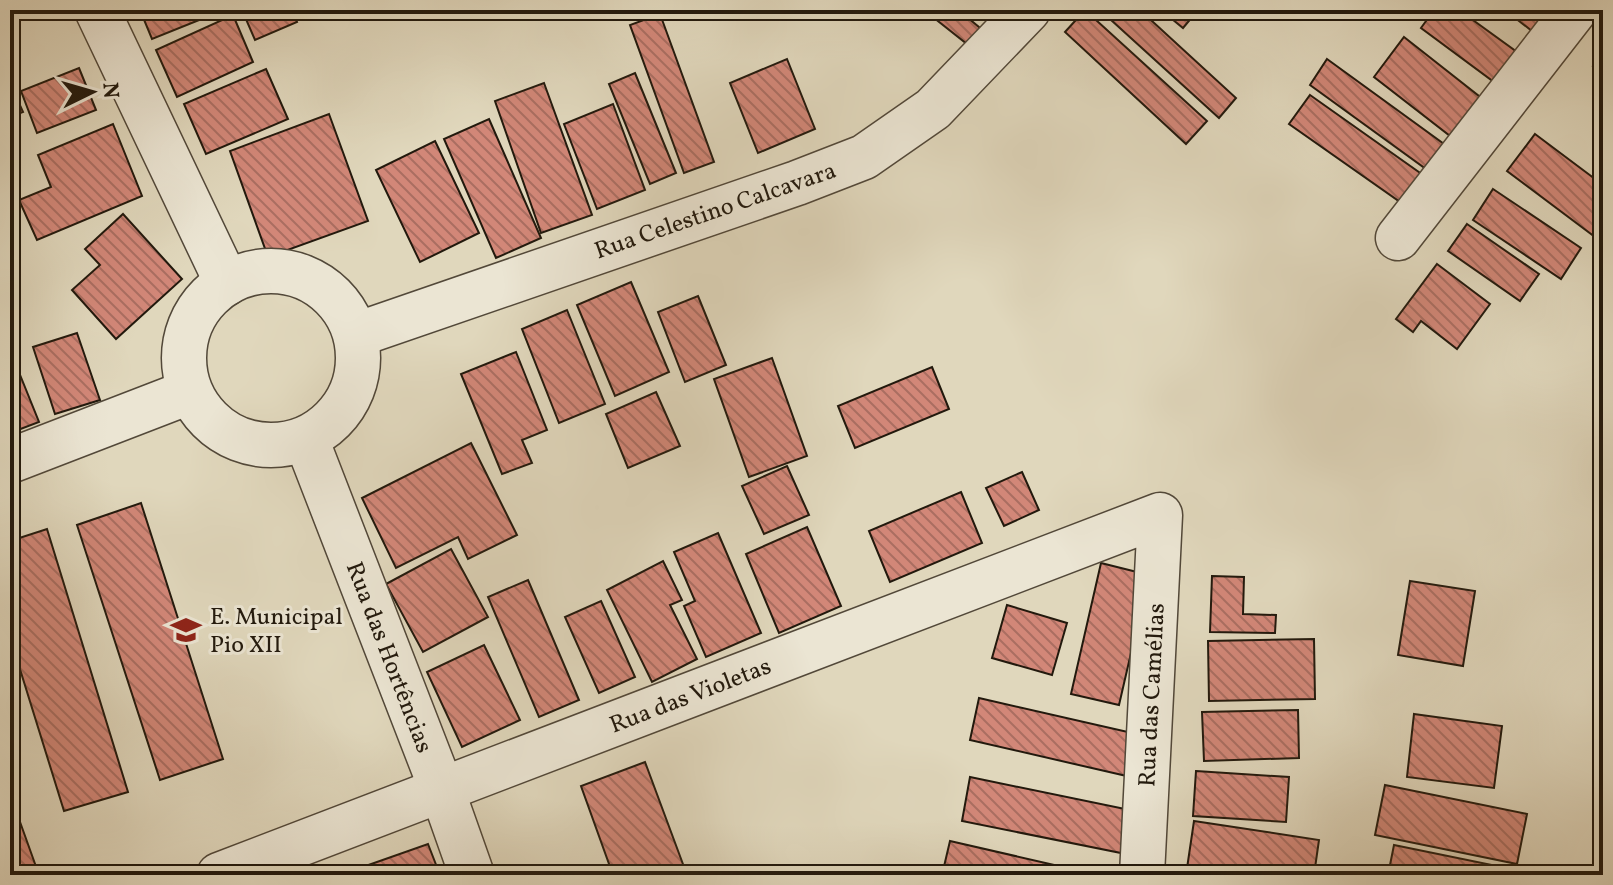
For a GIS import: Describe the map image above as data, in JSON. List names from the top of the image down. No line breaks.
{"streets":{"street":["Rua Celestino Calcavara","Rua das Hortências","Rua das Violetas","Rua das Camélias"]},"crossings":[["Rua Celestino Calcavara","Rua das Hortências"],["Rua das Hortências","Rua das Violetas"],["Rua das Violetas","Rua das Camélias"]],"places":{"school or university":["E. Municipal Pio XII"]},"north":"right"}
